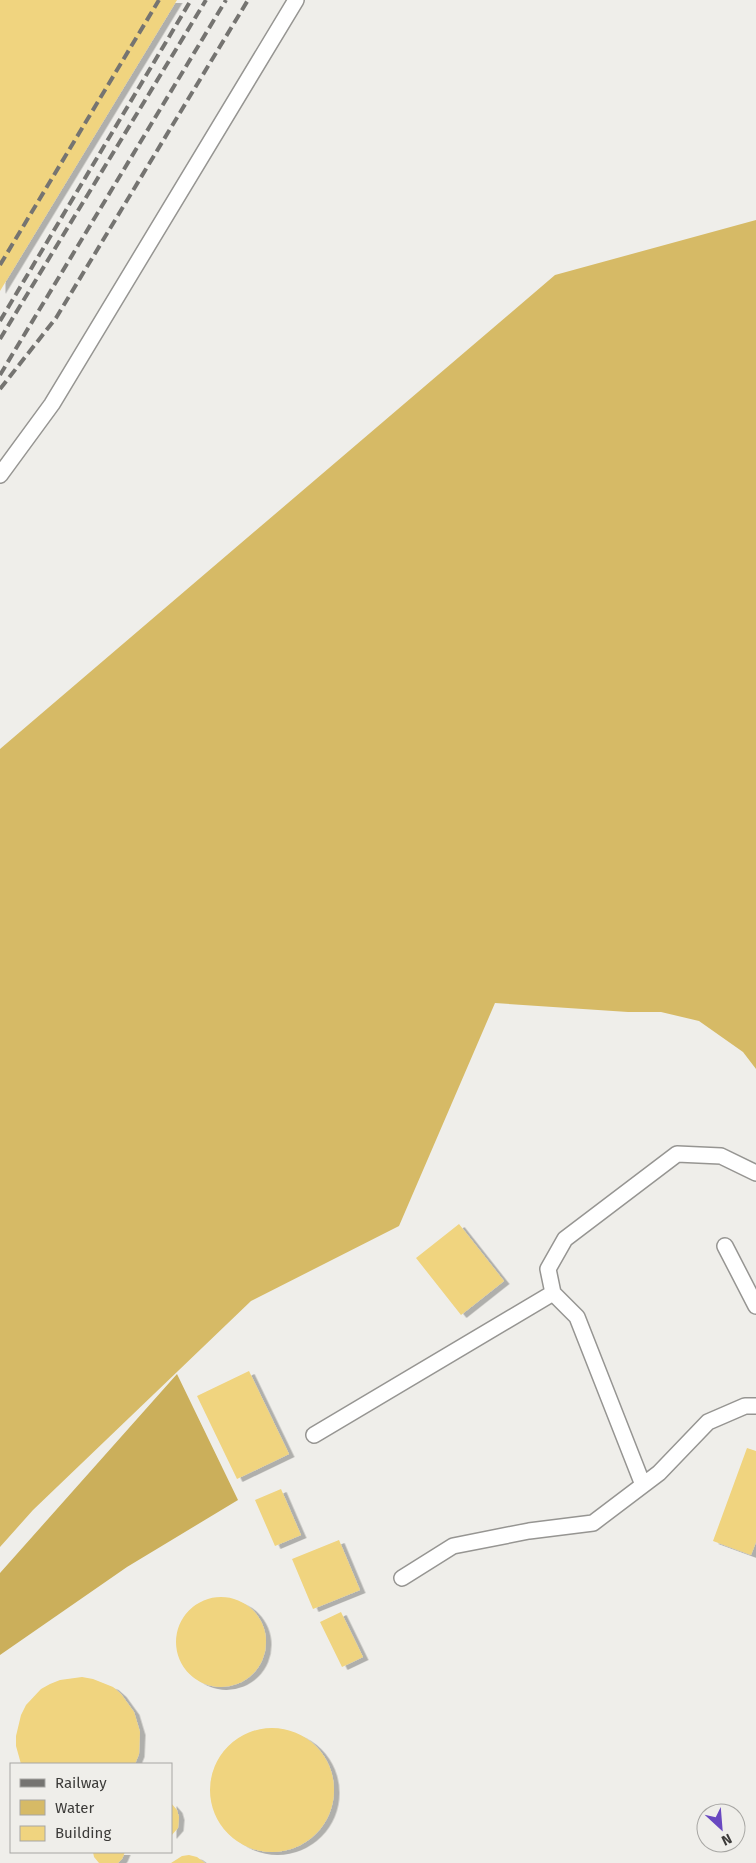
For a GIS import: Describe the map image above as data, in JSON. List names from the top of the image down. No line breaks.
{"legend":["Railway","Water","Building"],"north":"bottom right"}
